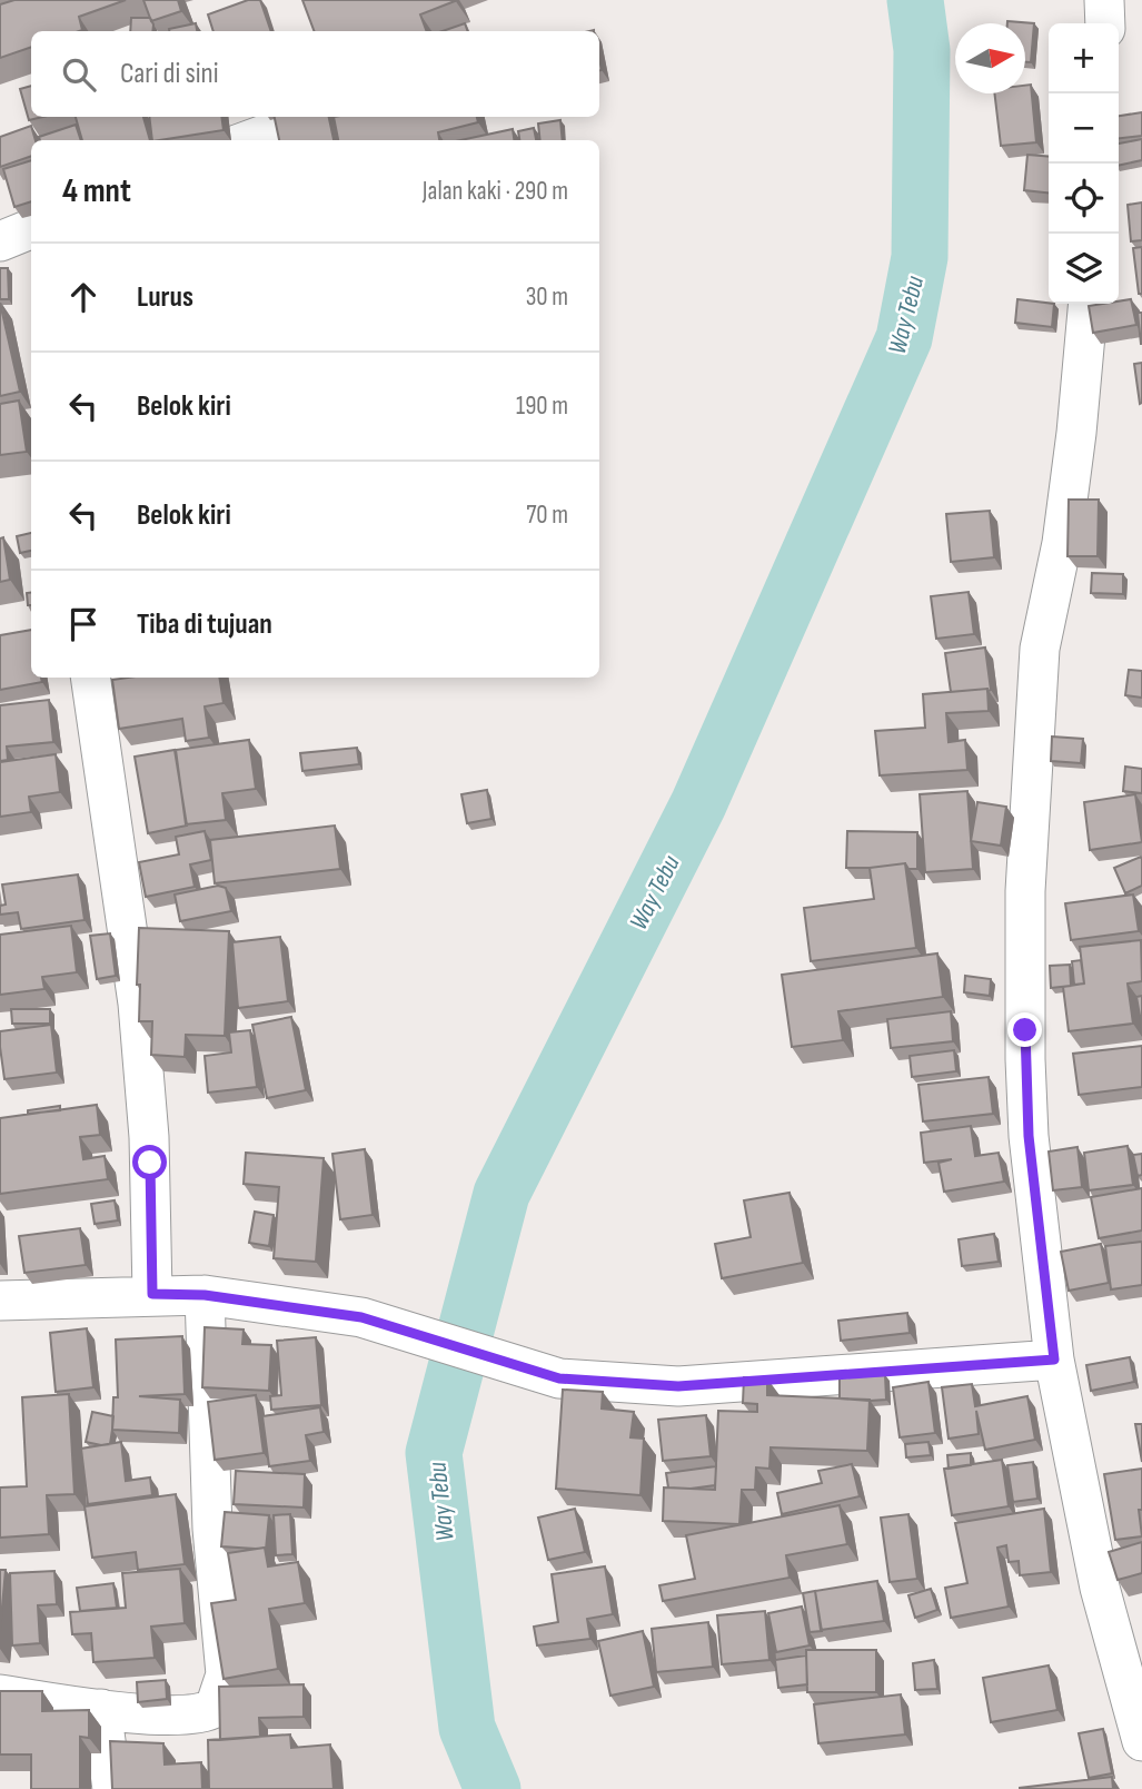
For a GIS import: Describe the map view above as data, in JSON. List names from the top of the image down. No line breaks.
{"water":["Way Tebu"],"north":"right","page":{"map_buttons":["+","−"],"search":"Cari di sini","heading":["4 mnt","Jalan kaki · 290 m"],"list":[["Lurus","30 m"],["Belok kiri","190 m"],["Belok kiri","70 m"],"Tiba di tujuan"]}}
